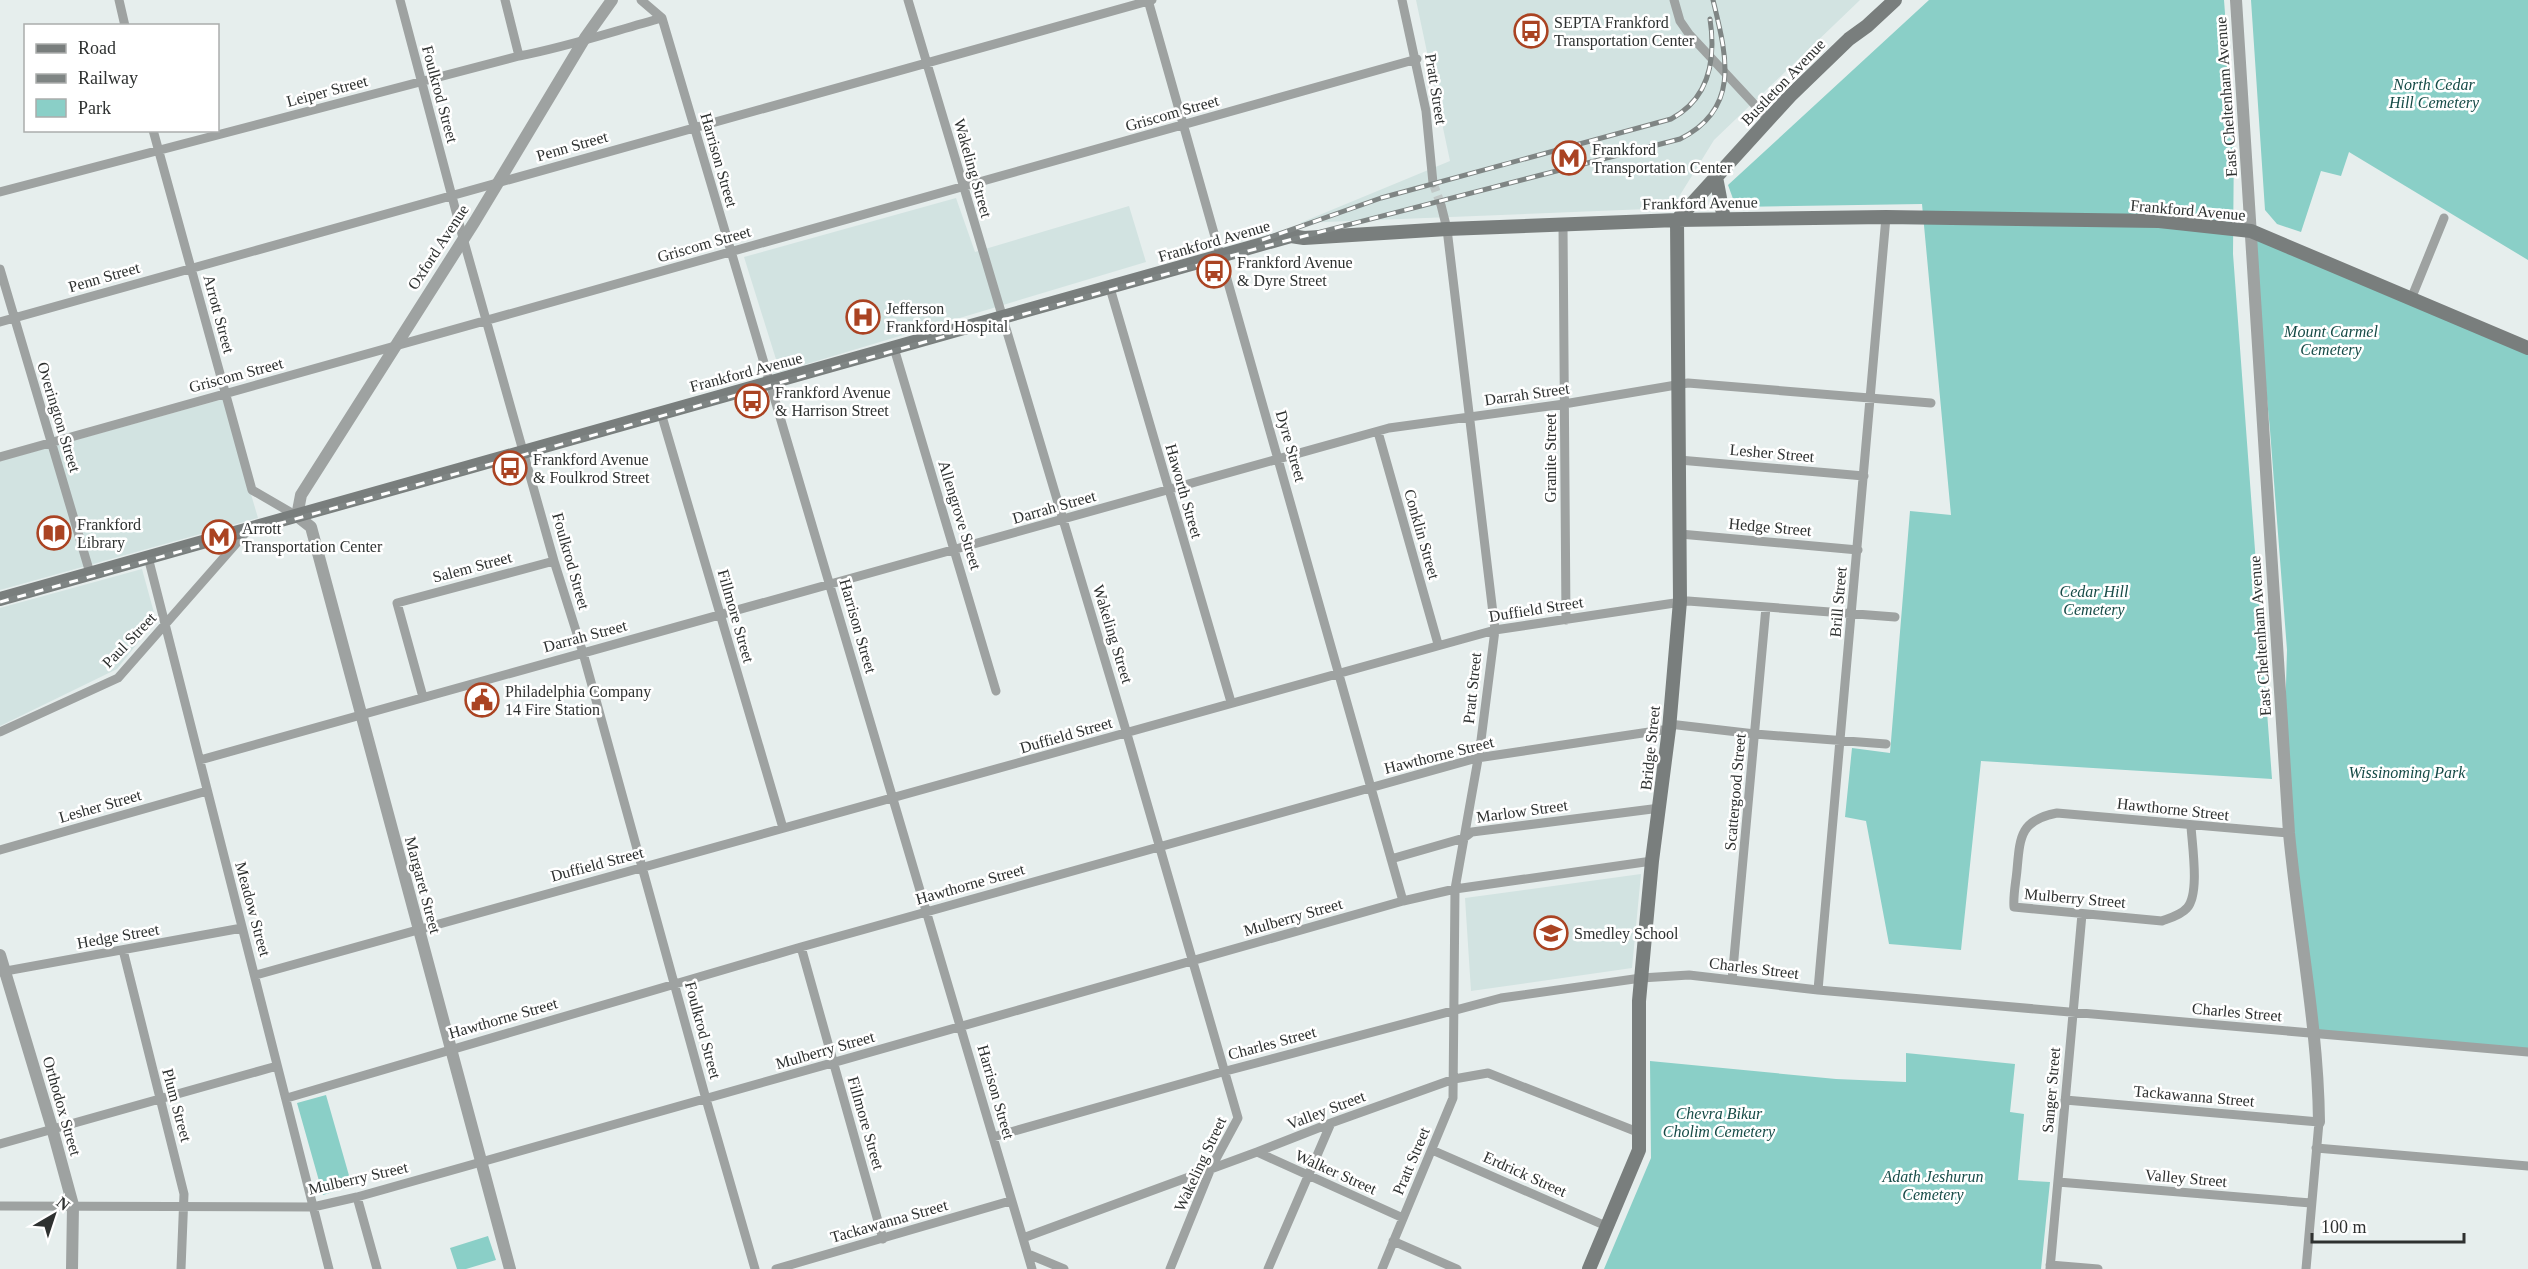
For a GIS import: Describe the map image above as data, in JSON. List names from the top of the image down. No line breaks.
{"streets":{"main road":["Bustleton Avenue","Frankford Avenue","Bridge Street"],"street":["Pratt Street","Leiper Street","Foulkrod Street","East Cheltenham Avenue","Griscom Street","Penn Street","Harrison Street","Wakeling Street","Oxford Avenue","Arrott Street","Darrah Street","Overington Street","Dyre Street","Lesher Street","Granite Street","Haworth Street","Allengrove Street","Hedge Street","Conklin Street","Salem Street","Brill Street","Duffield Street","Fillmore Street","Paul Street","Hawthorne Street","Scattergood Street","Marlow Street","Margaret Street","Mulberry Street","Meadow Street","Charles Street","Sanger Street","Tackawanna Street","Plum Street","Orthodox Street","Valley Street","Walker Street","Erdrick Street"]},"crossings":[["Bustleton Avenue","Frankford Avenue"],["Bustleton Avenue","Bridge Street"],["Pratt Street","Griscom Street"],["Pratt Street","Frankford Avenue"],["Pratt Street","Darrah Street"],["Pratt Street","Duffield Street"],["Pratt Street","Hawthorne Street"],["Pratt Street","Marlow Street"],["Pratt Street","Mulberry Street"],["Pratt Street","Charles Street"],["Pratt Street","Valley Street"],["Pratt Street","Walker Street"],["Pratt Street","Erdrick Street"],["Leiper Street","Foulkrod Street"],["Leiper Street","Harrison Street"],["Leiper Street","Oxford Avenue"],["Leiper Street","Arrott Street"],["Foulkrod Street","Griscom Street"],["Foulkrod Street","Penn Street"],["Foulkrod Street","Frankford Avenue"],["Foulkrod Street","Oxford Avenue"],["Foulkrod Street","Darrah Street"],["Foulkrod Street","Salem Street"],["Foulkrod Street","Duffield Street"],["Foulkrod Street","Hawthorne Street"],["Foulkrod Street","Mulberry Street"],["East Cheltenham Avenue","Frankford Avenue"],["East Cheltenham Avenue","Hawthorne Street"],["East Cheltenham Avenue","Charles Street"],["East Cheltenham Avenue","Tackawanna Street"],["East Cheltenham Avenue","Valley Street"],["Griscom Street","Harrison Street"],["Griscom Street","Wakeling Street"],["Griscom Street","Oxford Avenue"],["Griscom Street","Arrott Street"],["Griscom Street","Overington Street"],["Griscom Street","Dyre Street"],["Penn Street","Harrison Street"],["Penn Street","Wakeling Street"],["Penn Street","Oxford Avenue"],["Penn Street","Arrott Street"],["Penn Street","Overington Street"],["Penn Street","Dyre Street"],["Harrison Street","Frankford Avenue"],["Harrison Street","Darrah Street"],["Harrison Street","Duffield Street"],["Harrison Street","Hawthorne Street"],["Harrison Street","Mulberry Street"],["Harrison Street","Charles Street"],["Harrison Street","Tackawanna Street"],["Harrison Street","Valley Street"],["Wakeling Street","Frankford Avenue"],["Wakeling Street","Darrah Street"],["Wakeling Street","Duffield Street"],["Wakeling Street","Hawthorne Street"],["Wakeling Street","Mulberry Street"],["Wakeling Street","Charles Street"],["Wakeling Street","Valley Street"],["Frankford Avenue","Oxford Avenue"],["Frankford Avenue","Arrott Street"],["Frankford Avenue","Overington Street"],["Frankford Avenue","Dyre Street"],["Frankford Avenue","Granite Street"],["Frankford Avenue","Haworth Street"],["Frankford Avenue","Allengrove Street"],["Frankford Avenue","Brill Street"],["Frankford Avenue","Fillmore Street"],["Frankford Avenue","Paul Street"],["Frankford Avenue","Bridge Street"],["Frankford Avenue","Margaret Street"],["Frankford Avenue","Meadow Street"],["Oxford Avenue","Arrott Street"],["Oxford Avenue","Margaret Street"],["Arrott Street","Margaret Street"],["Darrah Street","Dyre Street"],["Darrah Street","Granite Street"],["Darrah Street","Haworth Street"],["Darrah Street","Allengrove Street"],["Darrah Street","Conklin Street"],["Darrah Street","Salem Street"],["Darrah Street","Brill Street"],["Darrah Street","Fillmore Street"],["Darrah Street","Bridge Street"],["Darrah Street","Margaret Street"],["Darrah Street","Meadow Street"],["Dyre Street","Duffield Street"],["Dyre Street","Hawthorne Street"],["Dyre Street","Marlow Street"],["Dyre Street","Mulberry Street"],["Lesher Street","Brill Street"],["Lesher Street","Bridge Street"],["Lesher Street","Meadow Street"],["Granite Street","Duffield Street"],["Haworth Street","Duffield Street"],["Hedge Street","Brill Street"],["Hedge Street","Bridge Street"],["Hedge Street","Meadow Street"],["Hedge Street","Plum Street"],["Hedge Street","Orthodox Street"],["Conklin Street","Duffield Street"],["Brill Street","Duffield Street"],["Brill Street","Hawthorne Street"],["Brill Street","Charles Street"],["Duffield Street","Fillmore Street"],["Duffield Street","Bridge Street"],["Duffield Street","Scattergood Street"],["Duffield Street","Margaret Street"],["Duffield Street","Meadow Street"],["Fillmore Street","Hawthorne Street"],["Fillmore Street","Mulberry Street"],["Fillmore Street","Tackawanna Street"],["Paul Street","Meadow Street"],["Bridge Street","Hawthorne Street"],["Bridge Street","Marlow Street"],["Bridge Street","Mulberry Street"],["Bridge Street","Charles Street"],["Bridge Street","Valley Street"],["Bridge Street","Erdrick Street"],["Hawthorne Street","Scattergood Street"],["Hawthorne Street","Margaret Street"],["Hawthorne Street","Mulberry Street"],["Hawthorne Street","Meadow Street"],["Scattergood Street","Charles Street"],["Margaret Street","Mulberry Street"],["Mulberry Street","Meadow Street"],["Mulberry Street","Sanger Street"],["Mulberry Street","Plum Street"],["Mulberry Street","Orthodox Street"],["Charles Street","Sanger Street"],["Sanger Street","Tackawanna Street"],["Sanger Street","Valley Street"],["Valley Street","Walker Street"]],"parks":["North Cedar Hill Cemetery","Mount Carmel Cemetery","Cedar Hill Cemetery","Wissinoming Park","Chevra Bikur Cholim Cemetery","Adath Jeshurun Cemetery"],"places":{"bus stop":["SEPTA Frankford Transportation Center","Frankford Avenue & Dyre Street","Frankford Avenue & Harrison Street","Frankford Avenue & Foulkrod Street"],"metro station":["Frankford Transportation Center","Arrott Transportation Center"],"hospital":["Jefferson Frankford Hospital"],"library":["Frankford Library"],"public building":["Philadelphia Company 14 Fire Station"],"school or university":["Smedley School"]},"legend":["Road","Railway","Park"],"scale_bar":"100 m","north":"top right"}
